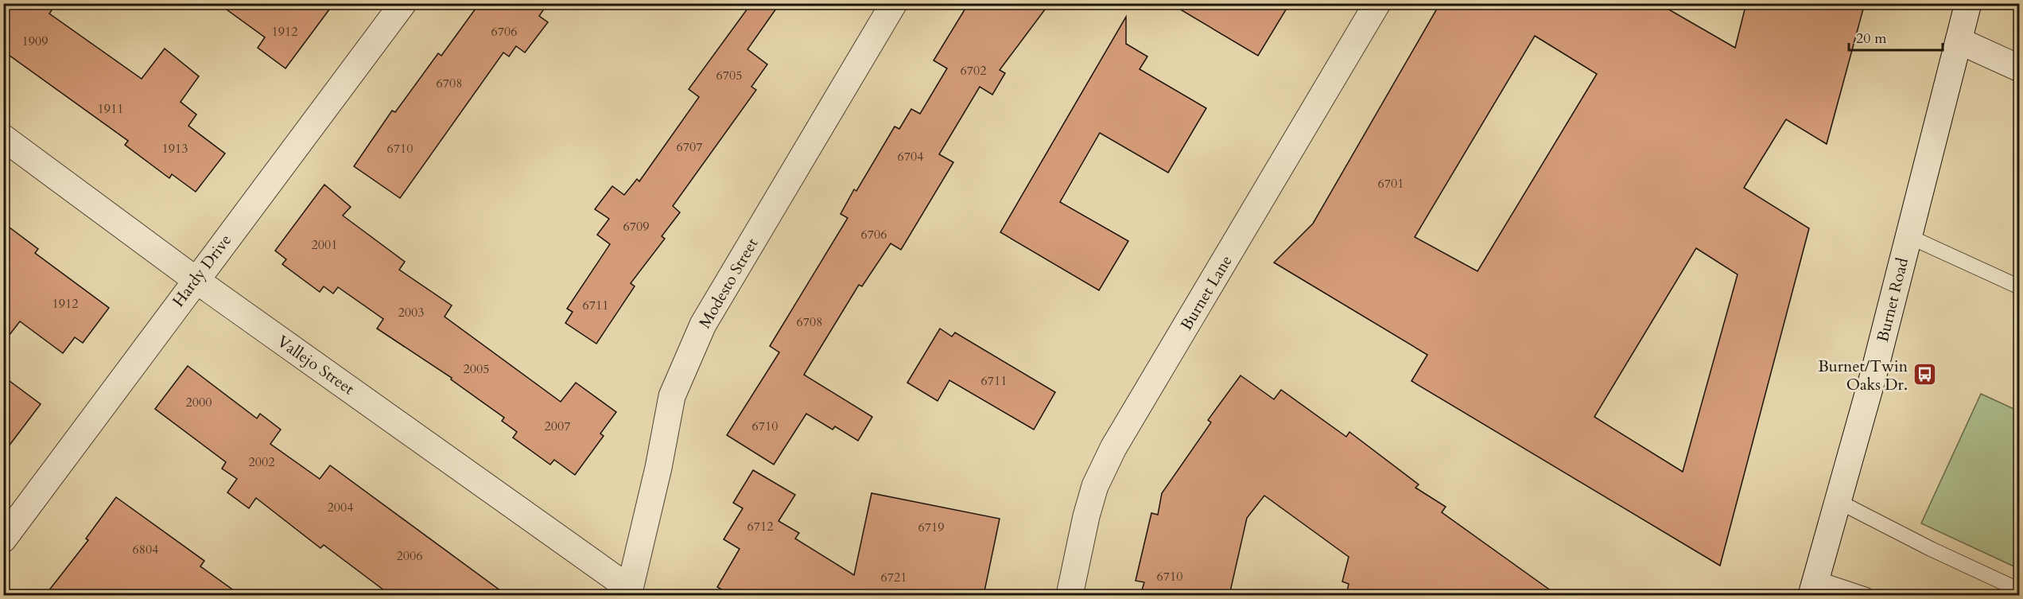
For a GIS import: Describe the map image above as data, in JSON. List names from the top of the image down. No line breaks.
{"streets":{"street":["Hardy Drive","Modesto Street","Burnet Lane","Burnet Road","Vallejo Street"]},"crossings":[["Hardy Drive","Vallejo Street"],["Modesto Street","Vallejo Street"]],"places":{"bus stop":["Burnet/Twin Oaks Dr."]},"house_numbers":["1912","6706","1909","6702","6705","6708","1911","6707","1913","6710","6704","6701","6709","6706","2001","1912","6711","2003","6708","2005","6711","2000","2007","6710","2002","2004","6712","6719","6804","2006","6710","6721"],"scale_bar":"20 m"}
